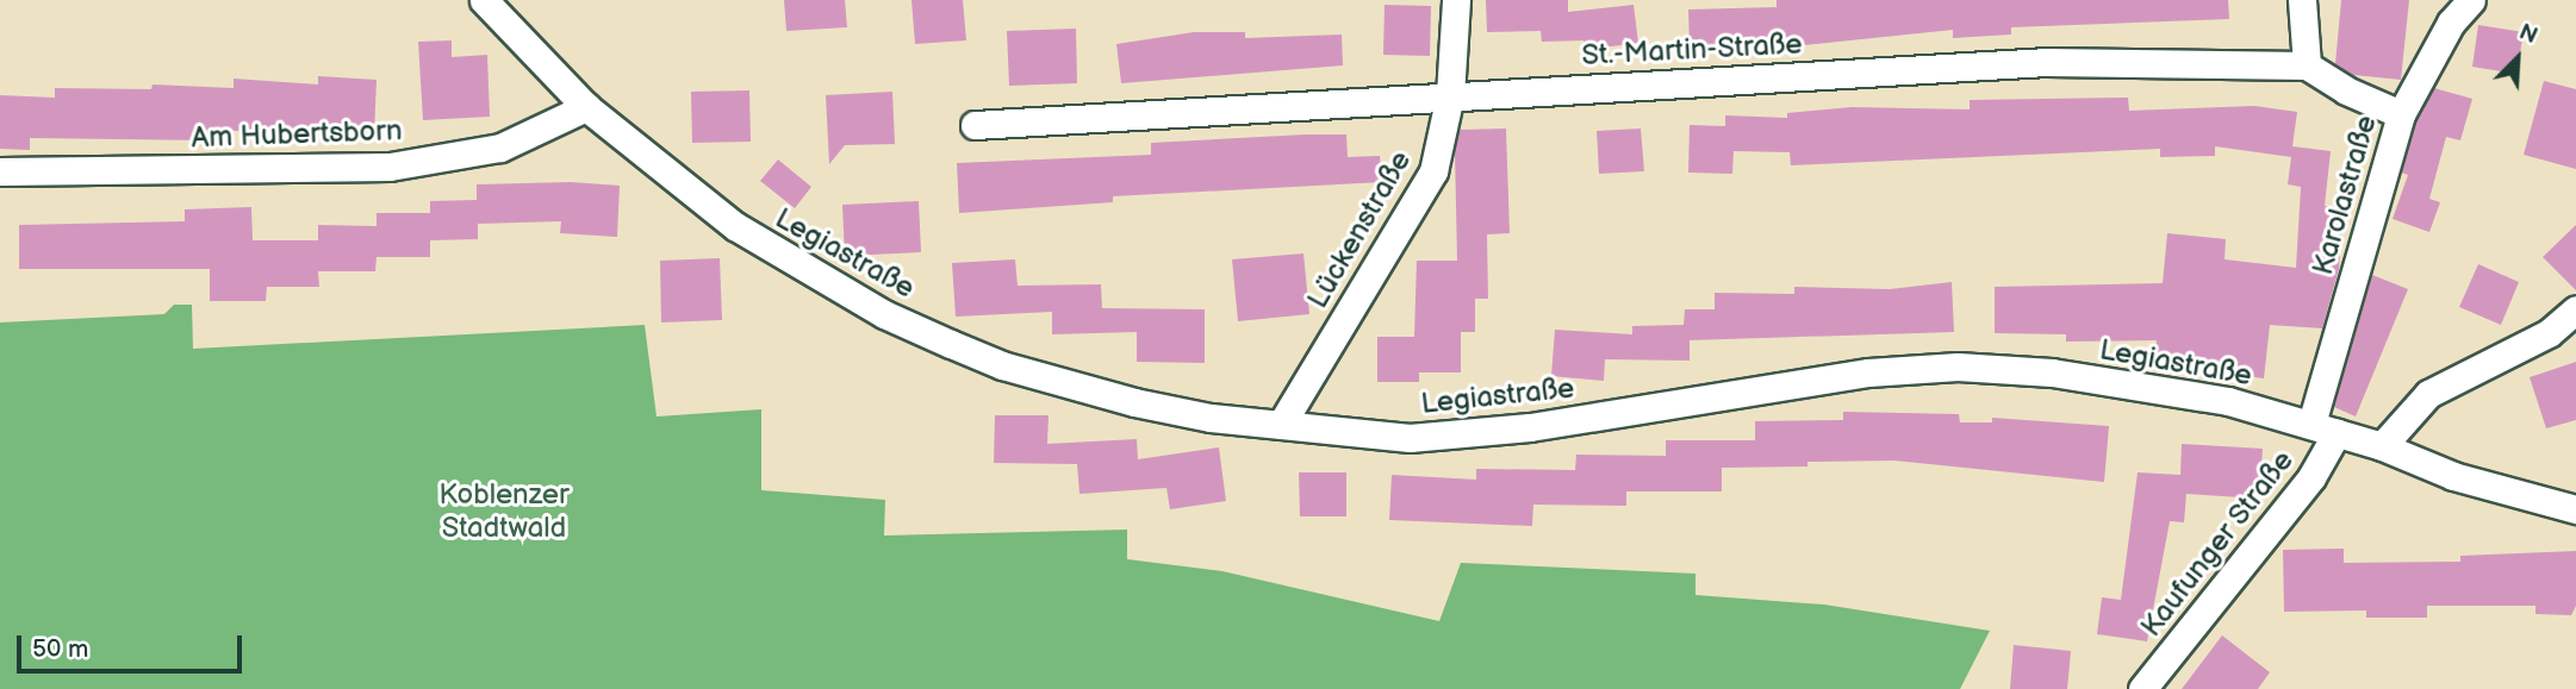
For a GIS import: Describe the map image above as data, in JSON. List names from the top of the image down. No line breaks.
{"streets":{"street":["St.-Martin-Straße","Am Hubertsborn","Karolastraße","Lückenstraße","Legiastraße","Kaufunger Straße"]},"crossings":[["St.-Martin-Straße","Lückenstraße"],["Am Hubertsborn","Legiastraße"],["Karolastraße","Legiastraße"],["Karolastraße","Kaufunger Straße"],["Lückenstraße","Legiastraße"],["Legiastraße","Kaufunger Straße"]],"parks":["Koblenzer Stadtwald"],"scale_bar":"50 m","north":"top right"}
